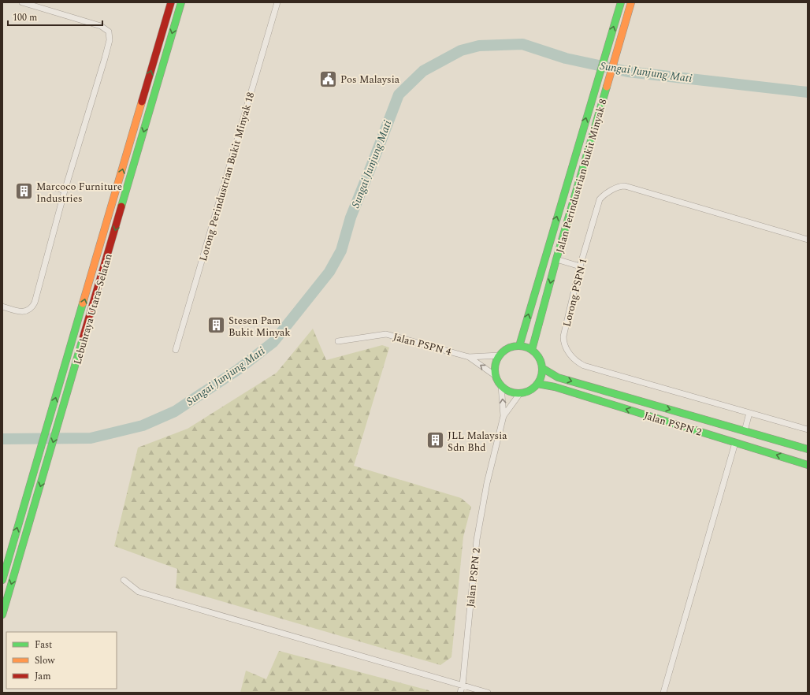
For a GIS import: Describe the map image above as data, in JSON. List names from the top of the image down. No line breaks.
{"streets":{"main road":["Jalan Perindustrian Bukit Minyak 8","Lebuhraya Utara–Selatan","Jalan PSPN 2"],"street":["Lorong Perindustrian Bukit Minyak 18","Lorong PSPN 1","Jalan PSPN 4"]},"crossings":[["Jalan Perindustrian Bukit Minyak 8","Jalan PSPN 2"]],"water":["Sungai Junjung Mati"],"places":{"public building":["Pos Malaysia"],"building":["Marcoco Furniture Industries","Stesen Pam Bukit Minyak","JLL Malaysia Sdn Bhd"]},"legend":["Fast","Slow","Jam"],"scale_bar":"100 m"}
